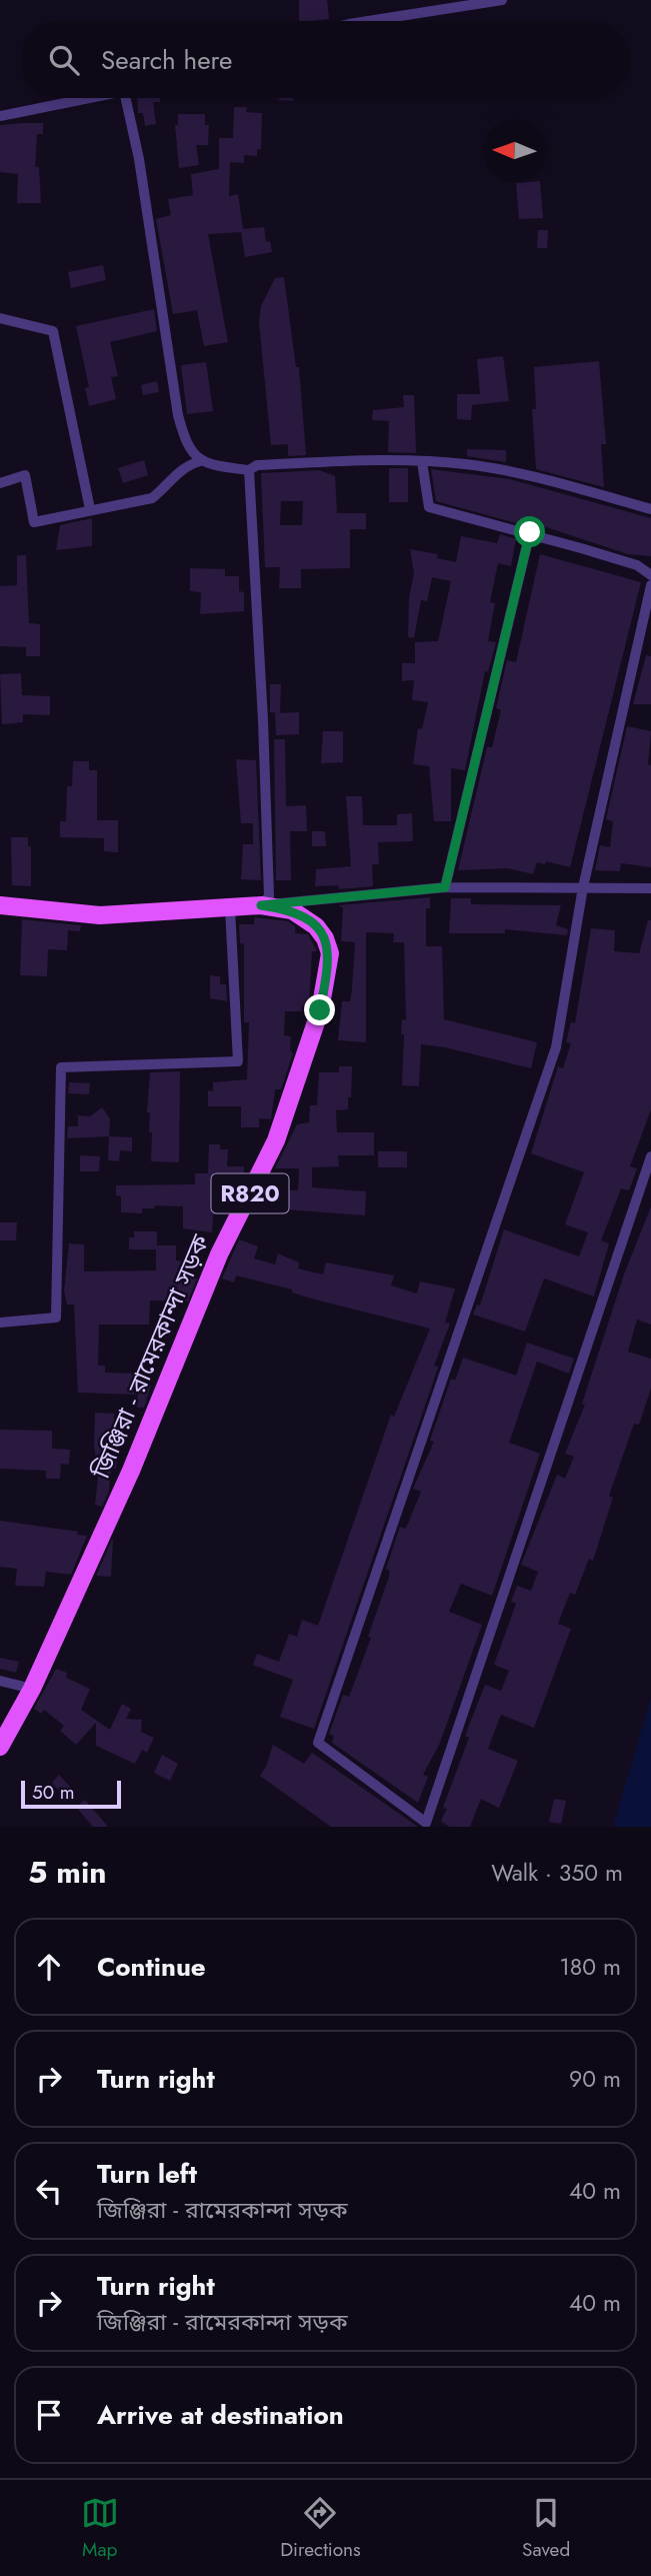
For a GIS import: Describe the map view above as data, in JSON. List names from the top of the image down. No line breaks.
{"streets":{"main road":["R820","জিঞ্জিরা - রামেরকান্দা সড়ক"]},"scale_bar":"50 m","north":"left","page":{"search":"Search here","scale":"50 m","heading":["5 min","Walk · 350 m"],"list":[["Continue","180 m"],["Turn right","90 m"],["Turn left","জিঞ্জিরা - রামেরকান্দা সড়ক","40 m"],["Turn right","জিঞ্জিরা - রামেরকান্দা সড়ক","40 m"],"Arrive at destination"],"nav":["Map","Directions","Saved"]}}
